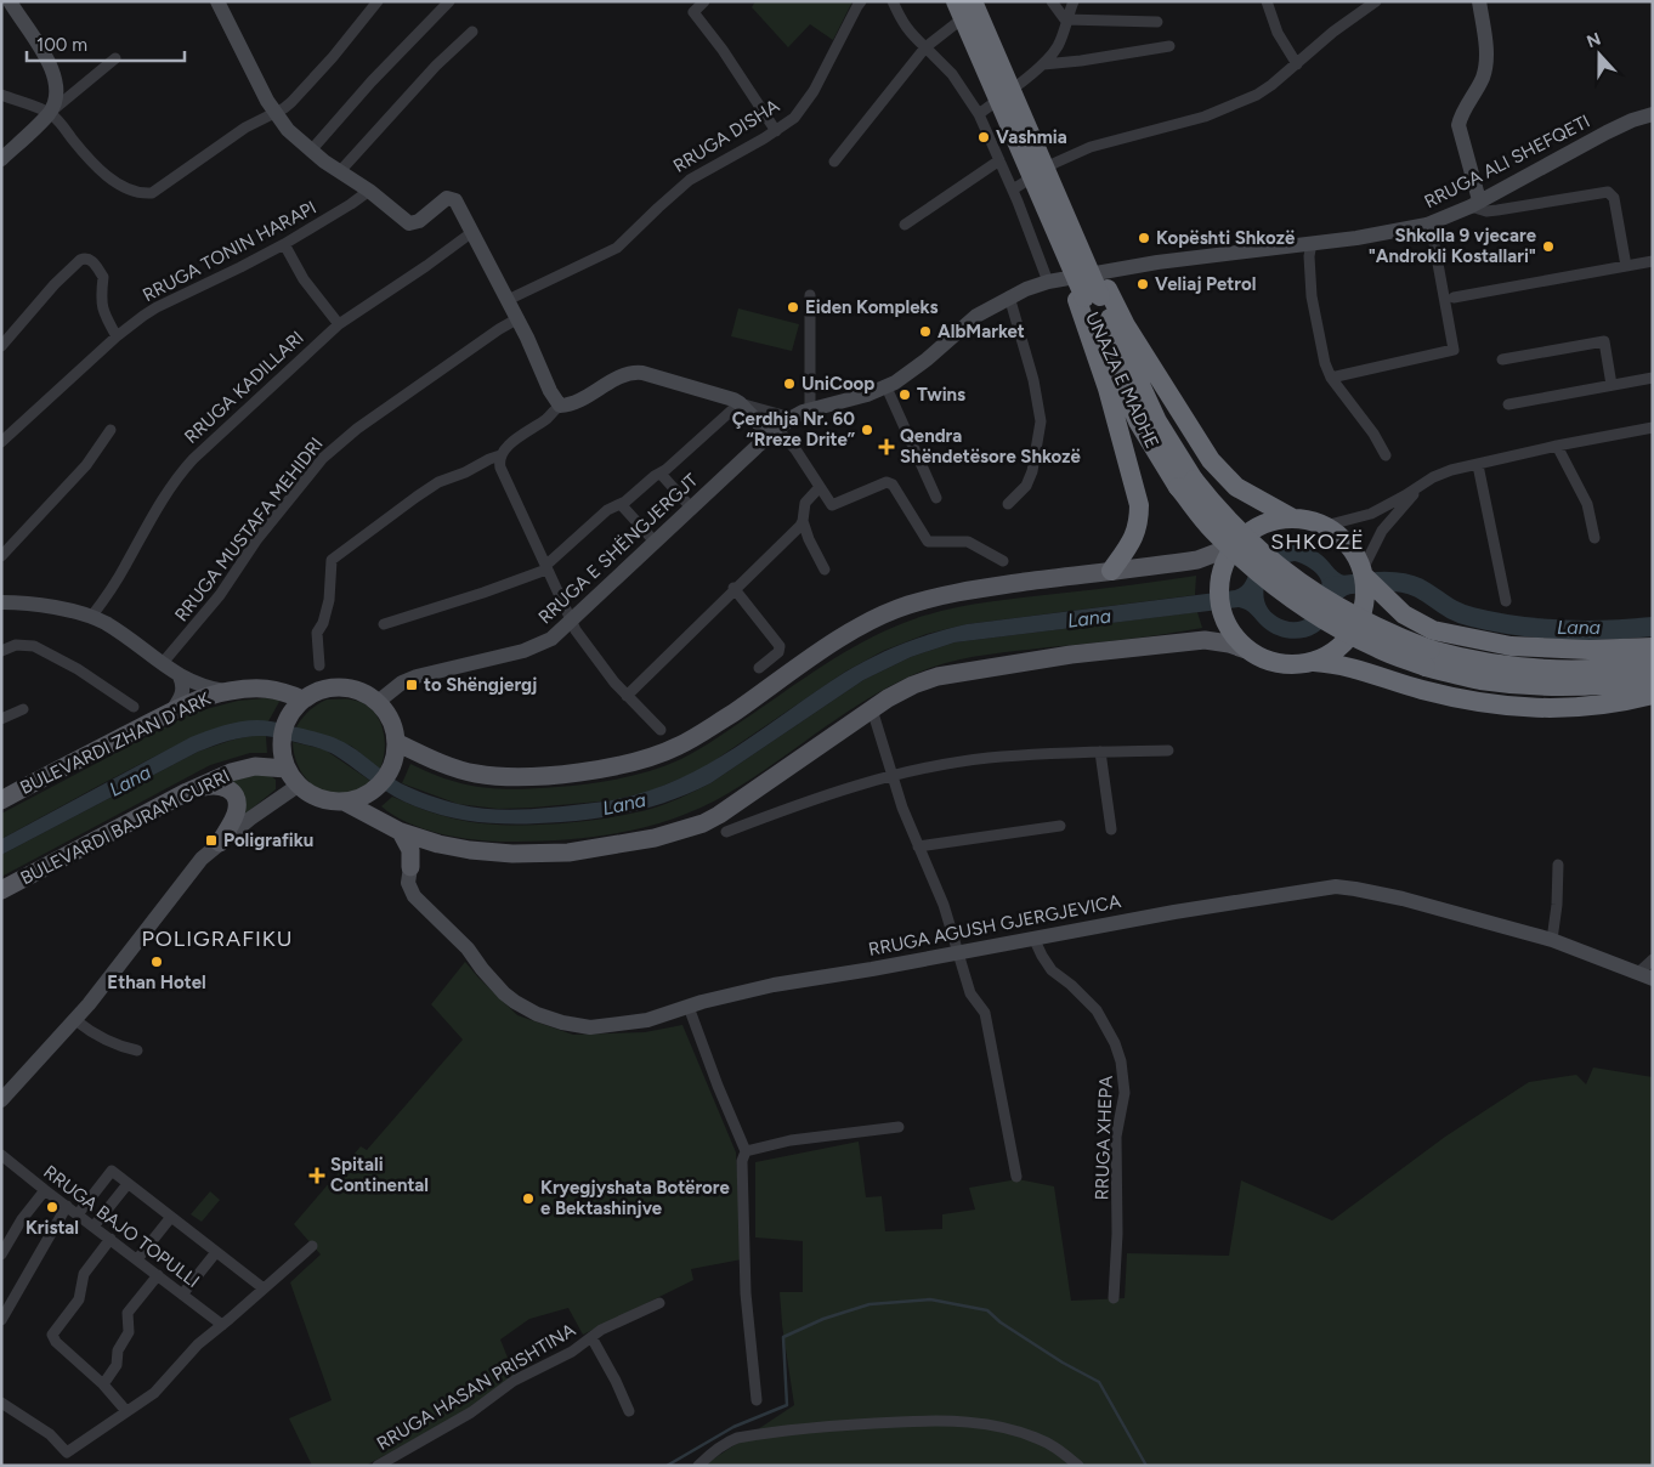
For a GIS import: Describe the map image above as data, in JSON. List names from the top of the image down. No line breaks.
{"streets":{"highway":["UNAZA E MADHE"],"main road":["RRUGA ALI SHEFQETI","RRUGA E SHËNGJERGJT","BULEVARDI ZHAN D'ARK","BULEVARDI BAJRAM CURRI","RRUGA AGUSH GJERGJEVICA"],"street":["RRUGA DISHA","RRUGA TONIN HARAPI","RRUGA KADILLARI","RRUGA MUSTAFA MEHIDRI","RRUGA XHEPA","RRUGA BAJO TOPULLI","RRUGA HASAN PRISHTINA"]},"crossings":[["RRUGA ALI SHEFQETI","RRUGA E SHËNGJERGJT"],["RRUGA E SHËNGJERGJT","BULEVARDI ZHAN D'ARK"],["RRUGA E SHËNGJERGJT","BULEVARDI BAJRAM CURRI"],["BULEVARDI ZHAN D'ARK","BULEVARDI BAJRAM CURRI"],["RRUGA AGUSH GJERGJEVICA","RRUGA XHEPA"]],"districts":["SHKOZË","POLIGRAFIKU"],"water":["Lana"],"places":{"other":["Vashmia","Kopështi Shkozë","Shkolla 9 vjecare \"Androkli Kostallari\"","Veliaj Petrol","Eiden Kompleks","AlbMarket","UniCoop","Twins","Çerdhja Nr. 60 “Rreze Drite”","Ethan Hotel","Kryegjyshata Botërore e Bektashinjve","Kristal"],"health":["Qendra Shëndetësore Shkozë","Spitali Continental"],"transit":["to Shëngjergj","Poligrafiku"]},"scale_bar":"100 m","north":"top"}
